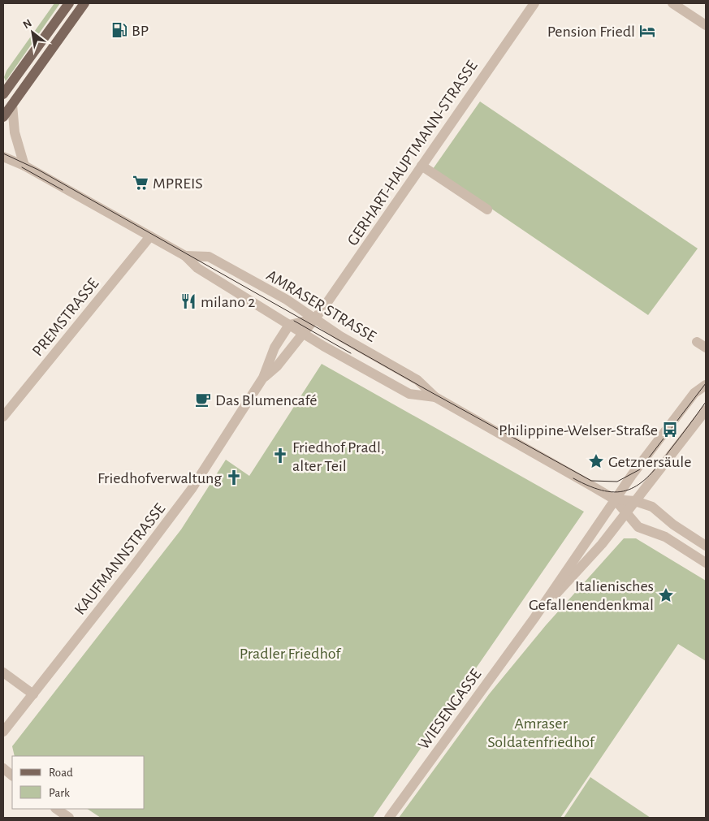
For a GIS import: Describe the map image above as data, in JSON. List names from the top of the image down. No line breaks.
{"streets":{"street":["GERHART-HAUPTMANN-STRASSE","AMRASER STRASSE","PREMSTRASSE","KAUFMANNSTRASSE","WIESENGASSE"]},"crossings":[["GERHART-HAUPTMANN-STRASSE","AMRASER STRASSE"],["GERHART-HAUPTMANN-STRASSE","KAUFMANNSTRASSE"],["AMRASER STRASSE","PREMSTRASSE"],["AMRASER STRASSE","KAUFMANNSTRASSE"],["AMRASER STRASSE","WIESENGASSE"]],"parks":["Pradler Friedhof","Amraser Soldatenfriedhof"],"places":{"fuel station":["BP"],"hotel":["Pension Friedl"],"supermarket":["MPREIS"],"restaurant":["milano 2"],"cafe":["Das Blumencafé"],"bus stop":["Philippine-Welser-Straße"],"church":["Friedhof Pradl, alter Teil","Friedhofverwaltung"],"place":["Getznersäule","Italienisches Gefallenendenkmal"]},"legend":["Road","Park"],"north":"top left"}
